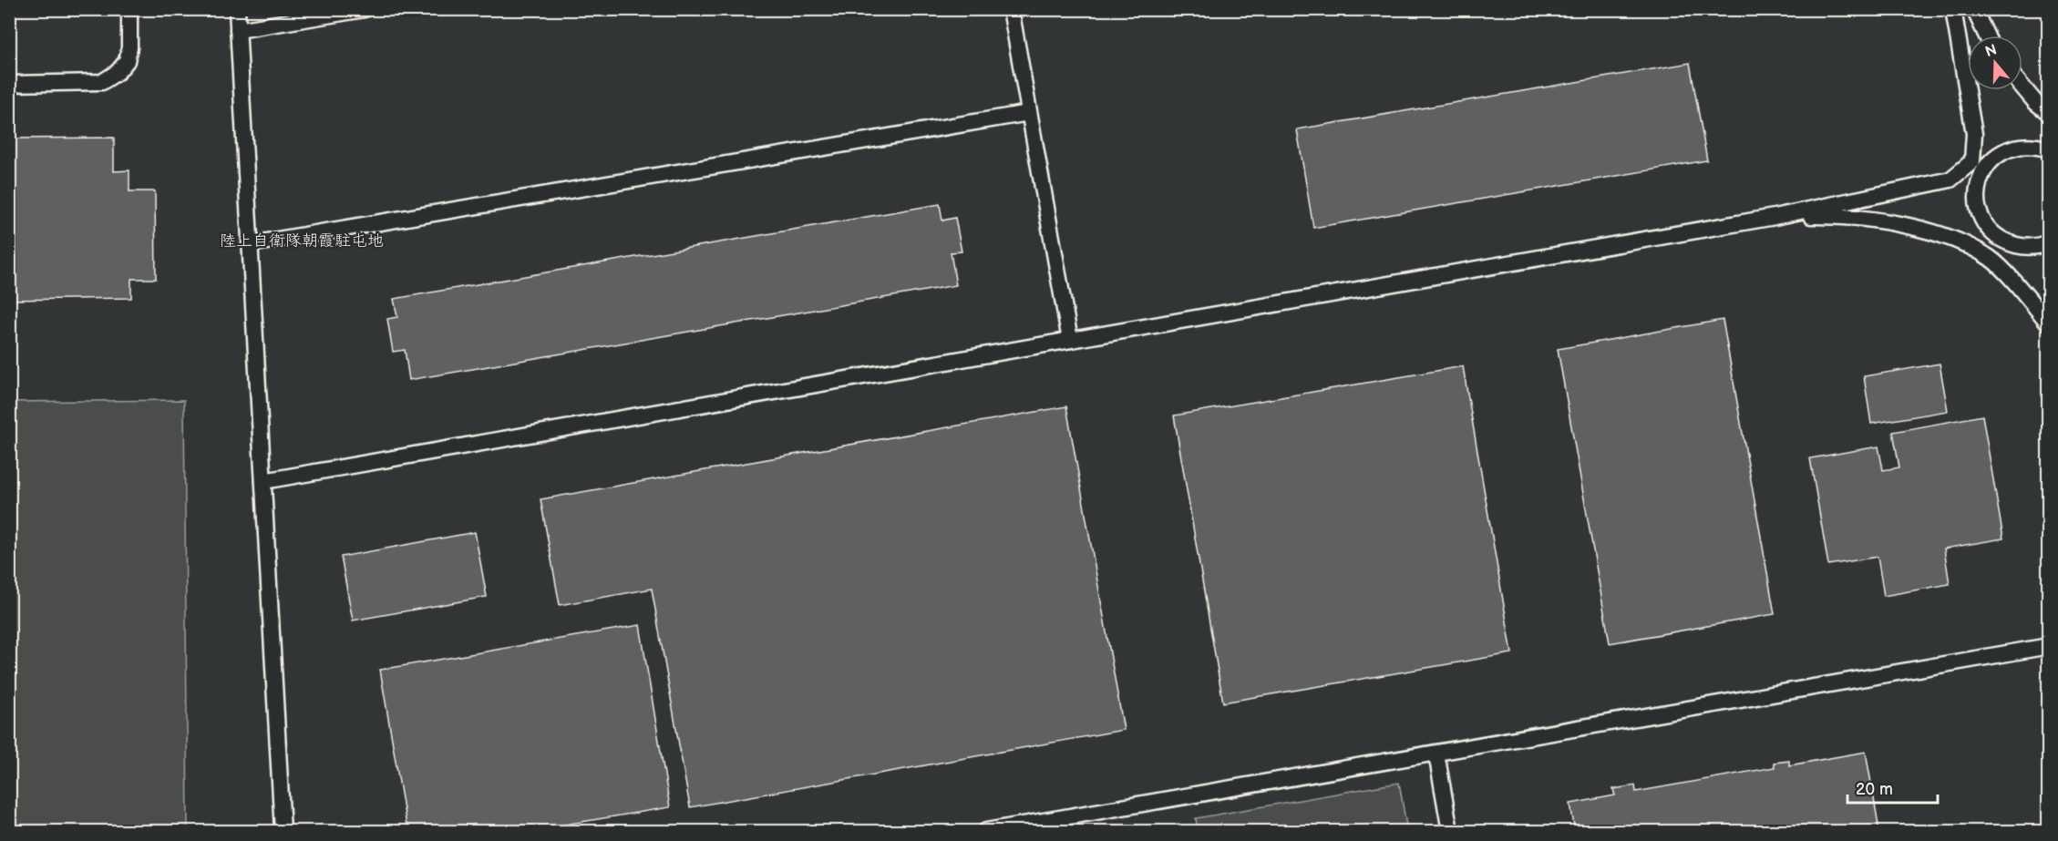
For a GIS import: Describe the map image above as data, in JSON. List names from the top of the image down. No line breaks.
{"districts":["陸上自衛隊朝霞駐屯地"],"scale_bar":"20 m","north":"top"}
